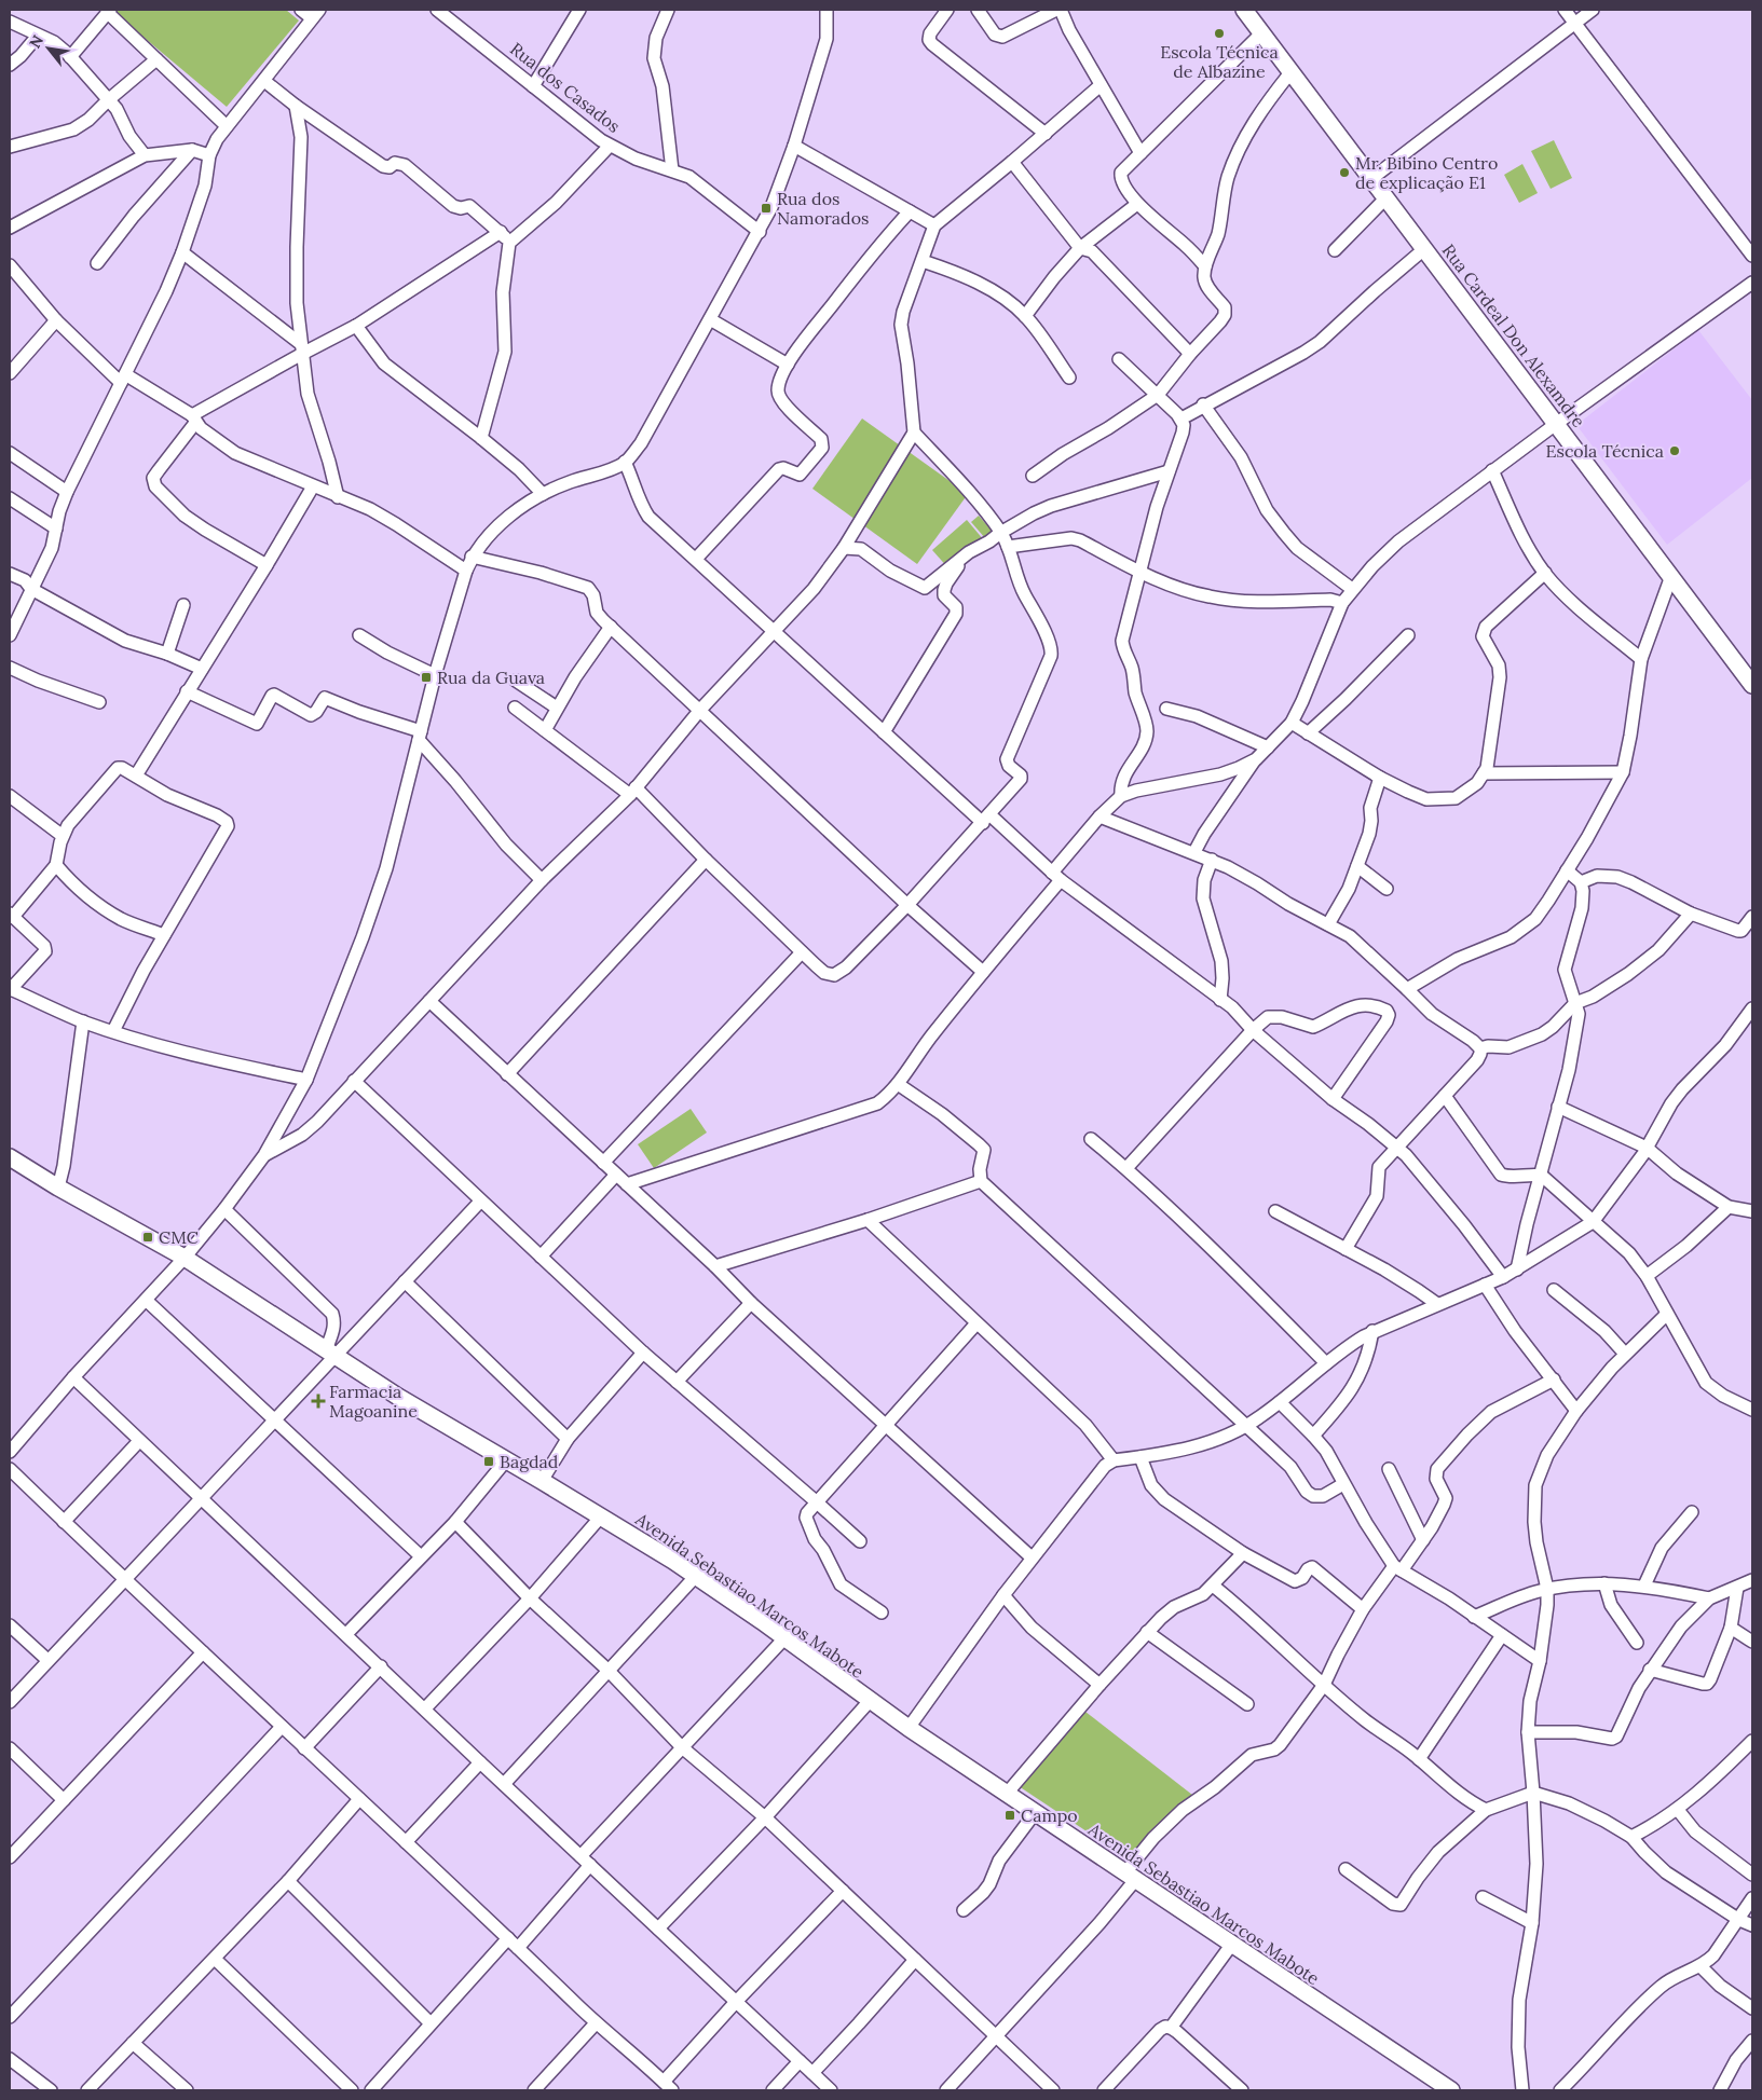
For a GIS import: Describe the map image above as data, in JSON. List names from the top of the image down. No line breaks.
{"streets":{"main road":["Rua Cardeal Don Alexamdre","Avenida Sebastiao Marcos Mabote"],"street":["Rua dos Casados"]},"places":{"other":["Escola Técnica de Albazine","Mr. Bibino Centro de explicação E1","Escola Técnica"],"transit":["Rua dos Namorados","Rua da Guava","CMC","Bagdad","Campo"],"health":["Farmacia Magoanine"]},"north":"top left"}
